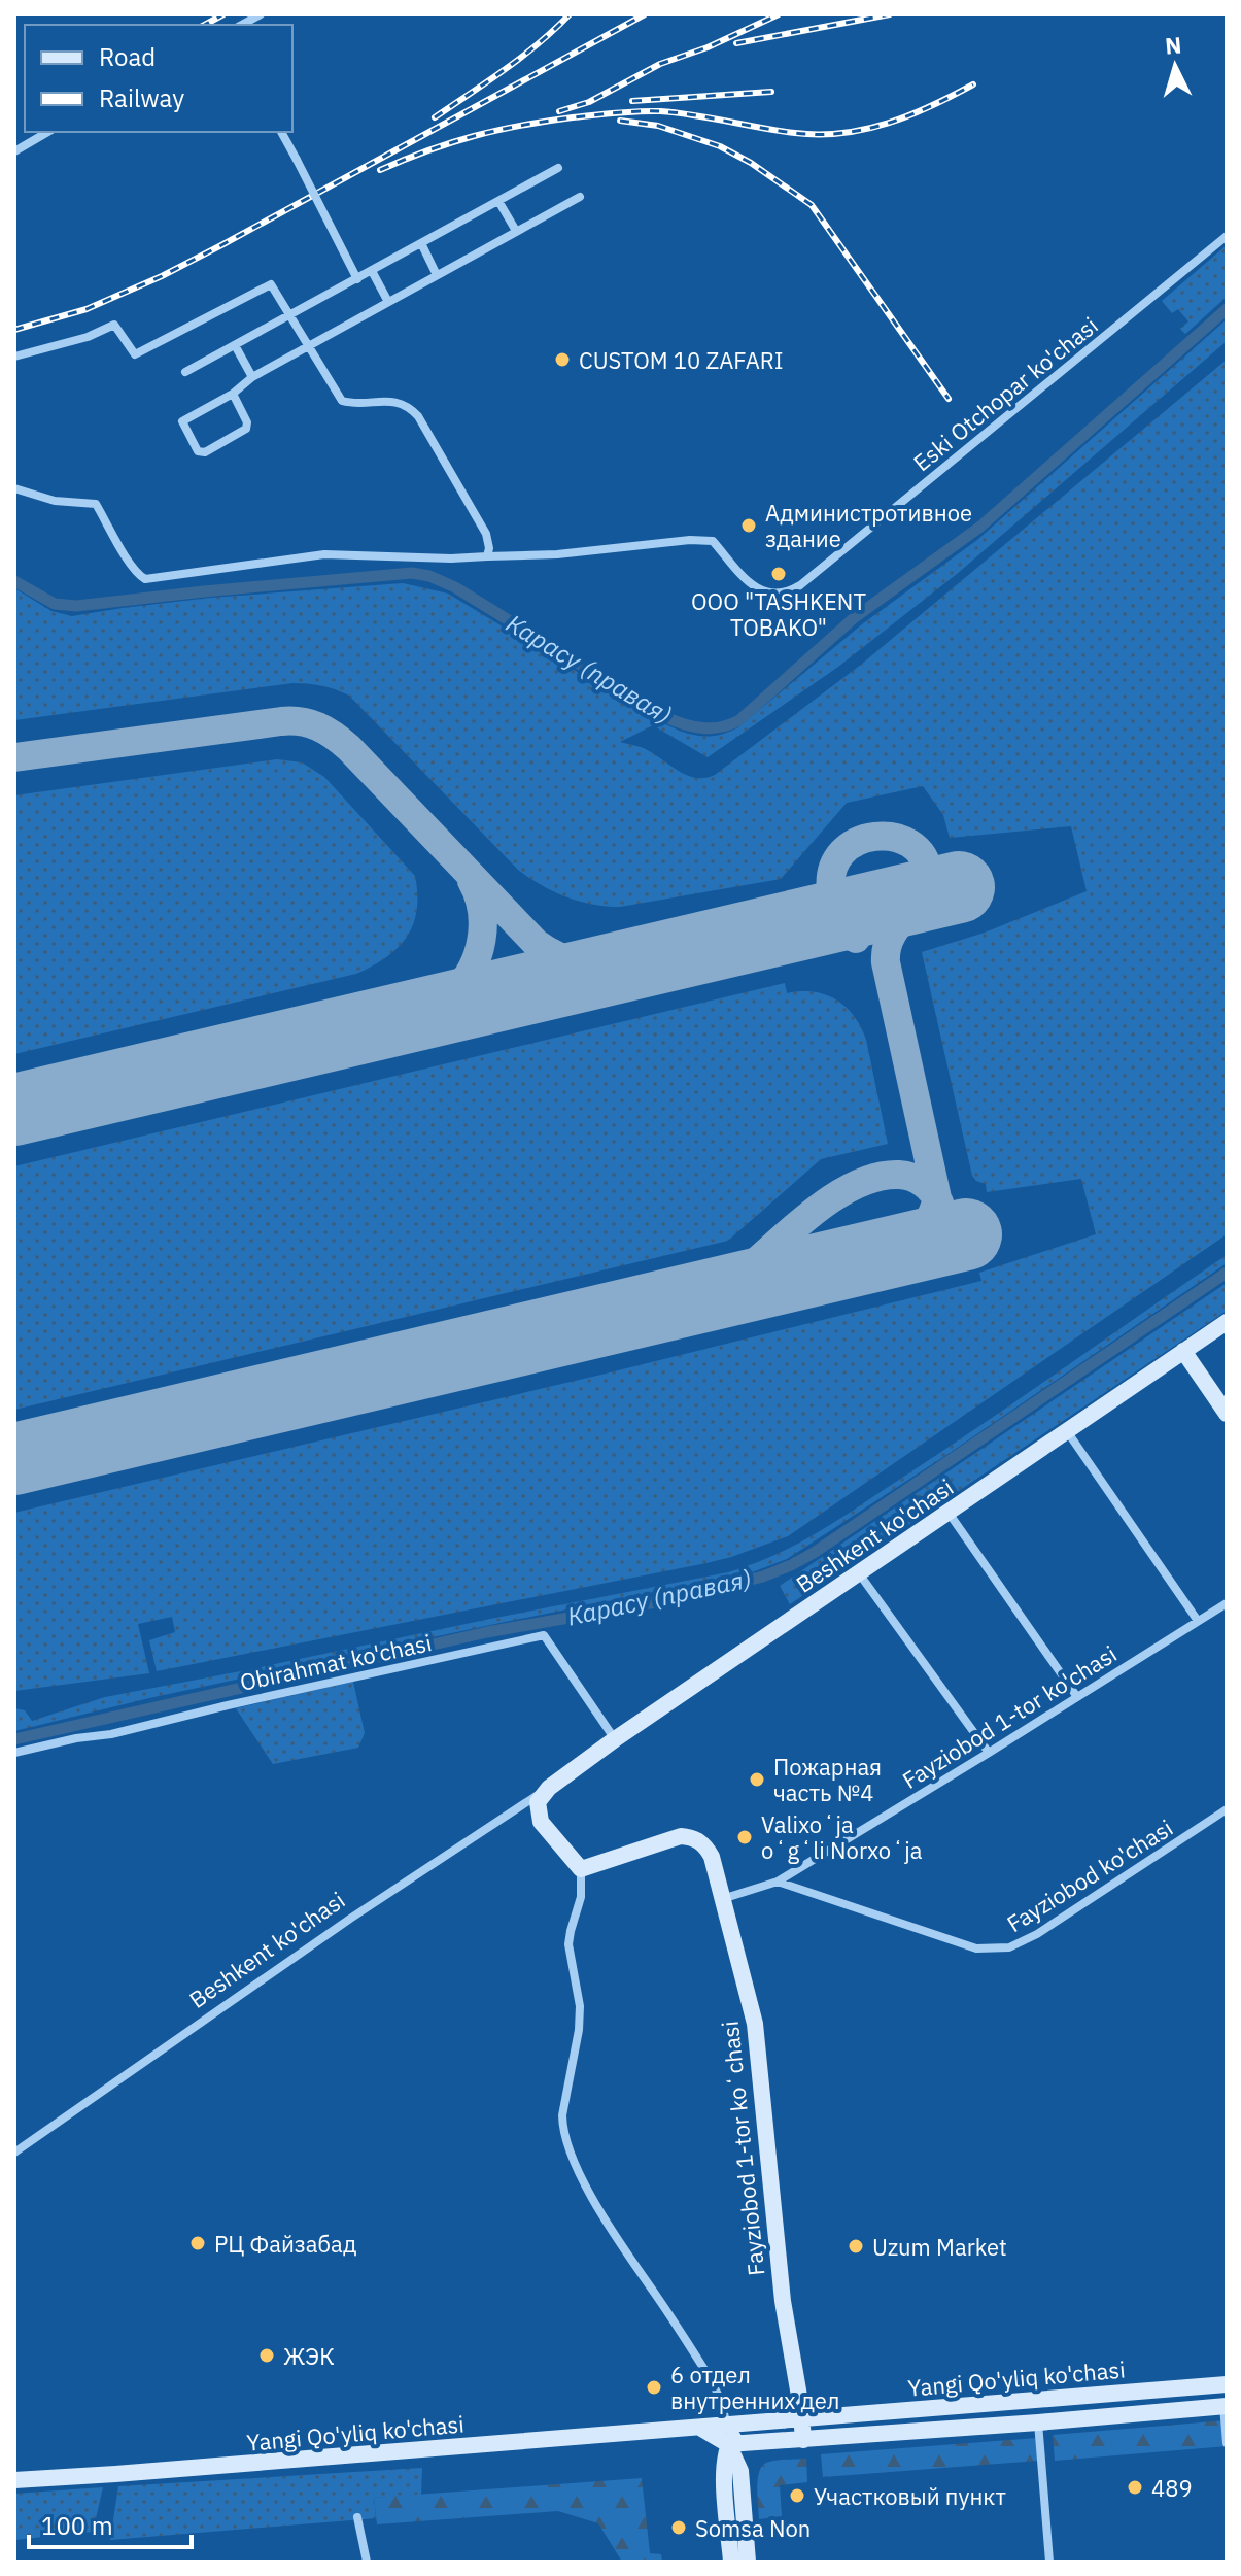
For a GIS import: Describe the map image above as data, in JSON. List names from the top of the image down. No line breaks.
{"streets":{"street":["Eski Otchopar ko'chasi","Beshkent ko'chasi","Obirahmat ko'chasi","Fayziobod 1-tor ko'chasi","Fayziobod ko'chasi","Fayziobod 1-tor koʻchasi","Yangi Qo'yliq ko'chasi"]},"crossings":[["Beshkent ko'chasi","Obirahmat ko'chasi"],["Fayziobod 1-tor ko'chasi","Fayziobod ko'chasi"],["Fayziobod 1-tor ko'chasi","Fayziobod 1-tor koʻchasi"],["Fayziobod 1-tor koʻchasi","Yangi Qo'yliq ko'chasi"]],"water":["Карасу (правая)"],"places":["CUSTOM 10 ZAFARI","Администротивное здание","OOO \"TASHKENT TOBAKO\"","Пожарная часть №4","Valixoʻja oʻgʻli Norxoʻja","РЦ Файзабад","Uzum Market","ЖЭК","6 отдел внутренних дел","489","Участковый пункт","Somsa Non"],"legend":["Road","Railway"],"scale_bar":"100 m","north":"top"}
